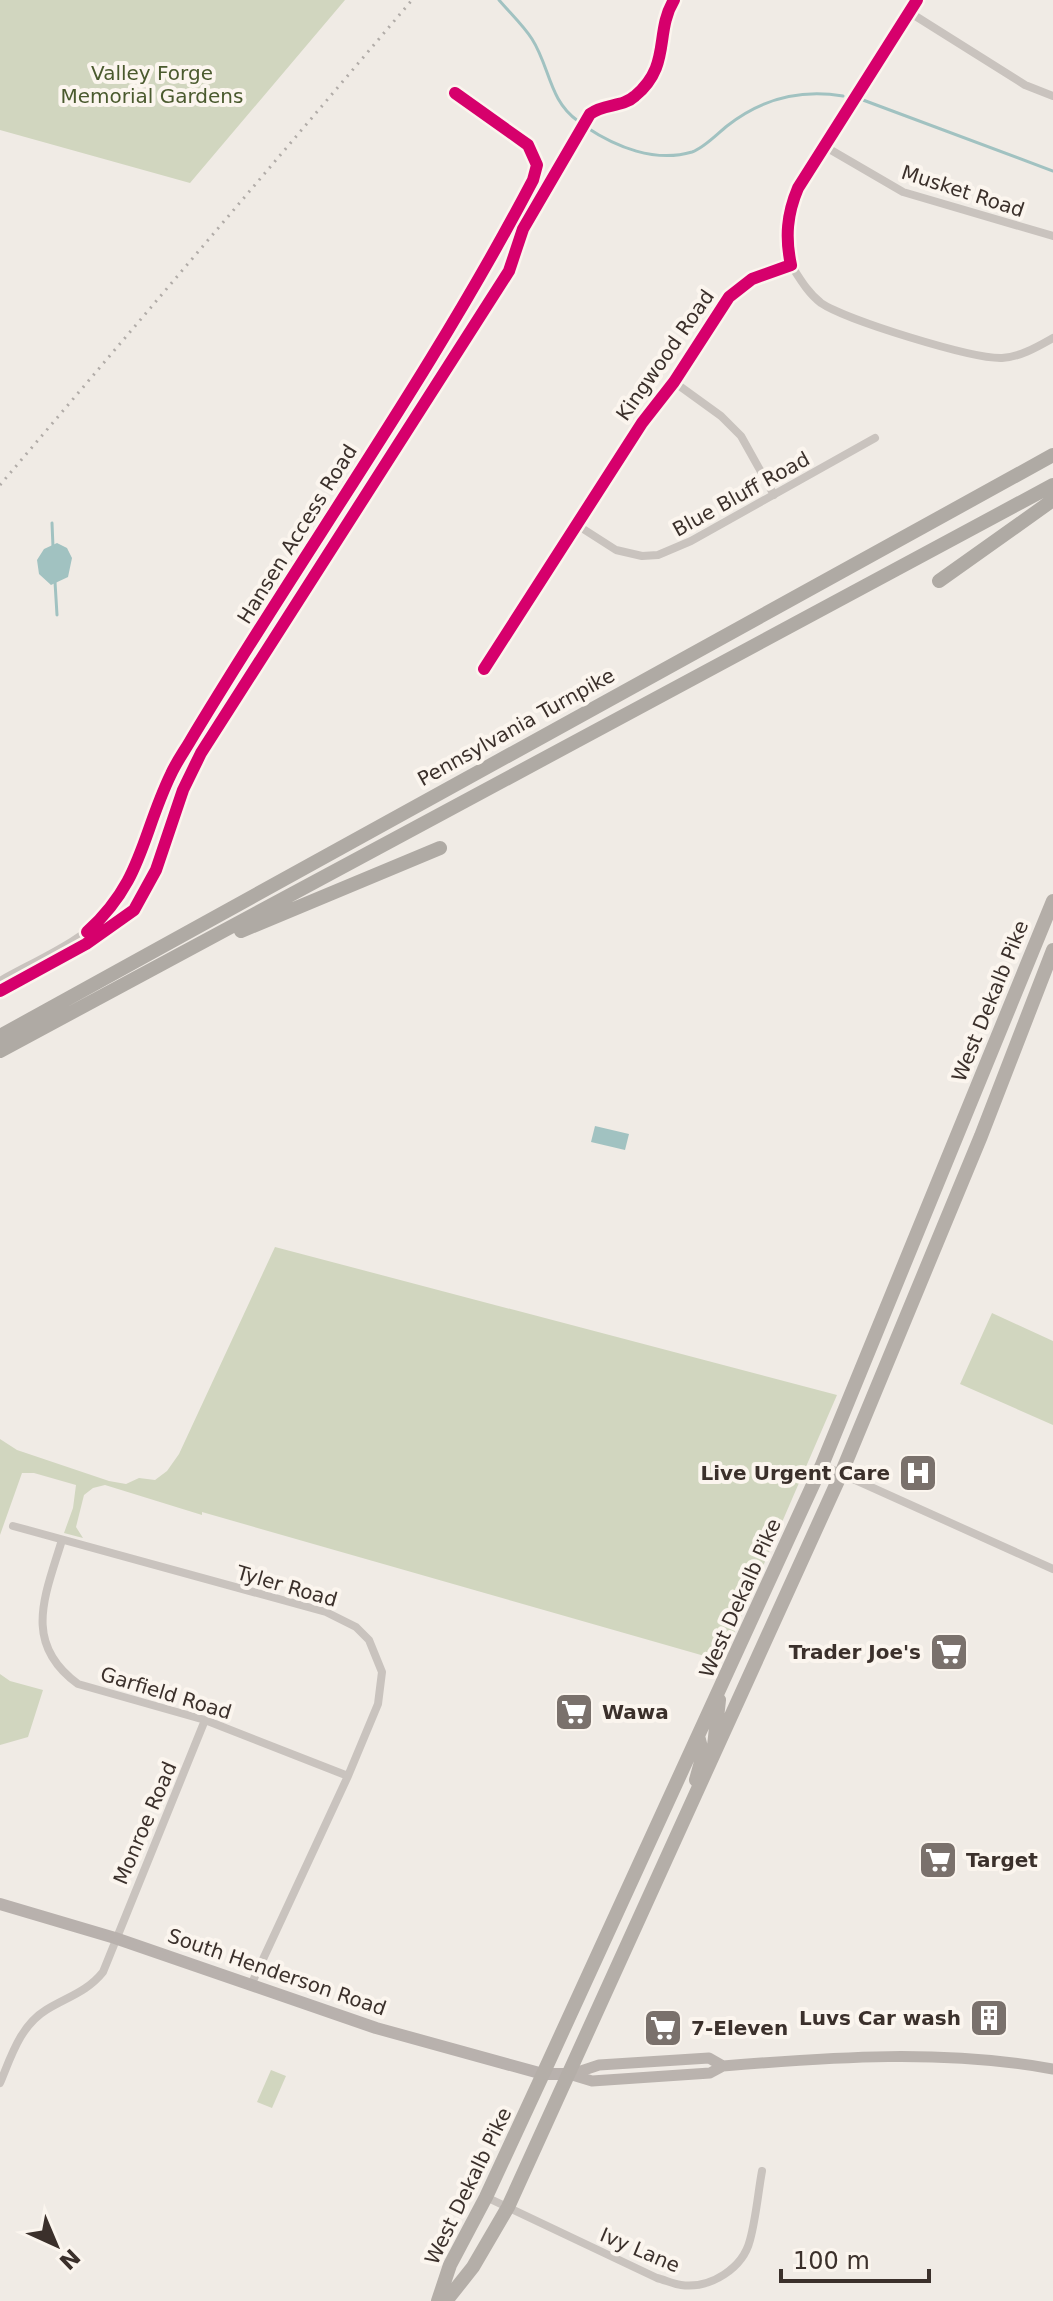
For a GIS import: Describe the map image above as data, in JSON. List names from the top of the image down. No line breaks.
{"streets":{"highway":["Pennsylvania Turnpike","West Dekalb Pike"],"main road":["South Henderson Road"],"street":["Musket Road","Kingwood Road","Blue Bluff Road","Hansen Access Road","Tyler Road","Garfield Road","Monroe Road","Ivy Lane"]},"crossings":[["Kingwood Road","Blue Bluff Road"],["West Dekalb Pike","South Henderson Road"],["West Dekalb Pike","Ivy Lane"],["Tyler Road","Garfield Road"],["Tyler Road","South Henderson Road"],["Garfield Road","Monroe Road"],["Monroe Road","South Henderson Road"]],"parks":["Valley Forge Memorial Gardens"],"places":{"hospital":["Live Urgent Care"],"supermarket":["Trader Joe's","Wawa","Target","7-Eleven"],"building":["Luvs Car wash"]},"scale_bar":"100 m","north":"bottom right"}
